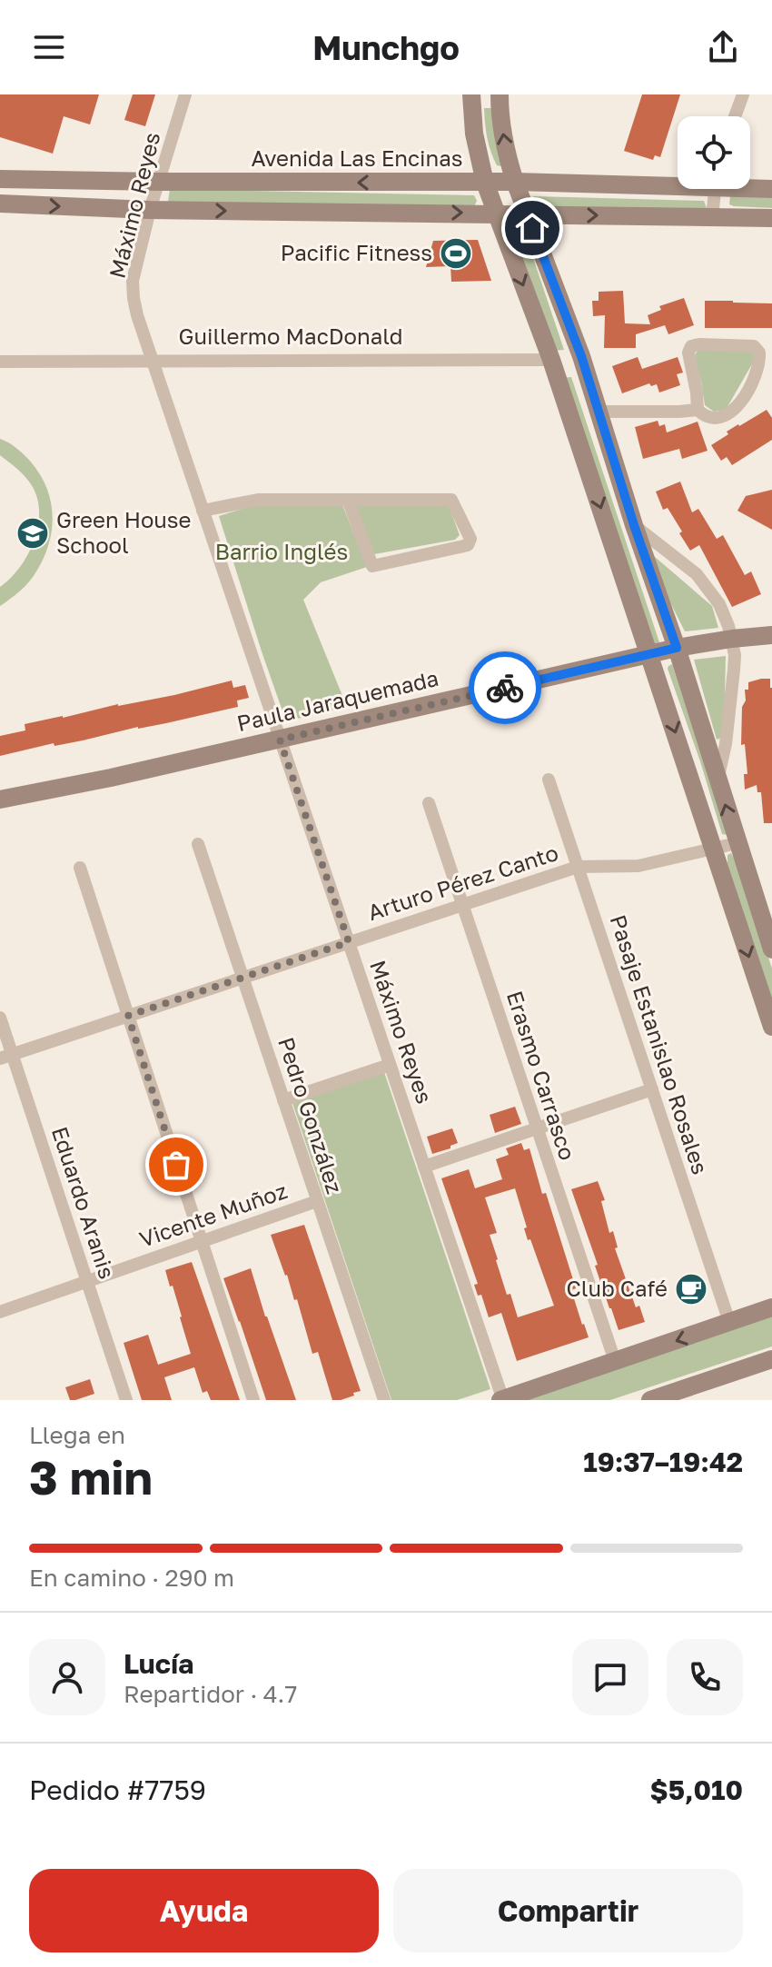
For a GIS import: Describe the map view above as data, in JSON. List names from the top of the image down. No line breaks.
{"streets":{"street":["Avenida Las Encinas","Máximo Reyes","Guillermo MacDonald","Paula Jaraquemada","Arturo Pérez Canto","Pasaje Estanislao Rosales","Erasmo Carrasco","Pedro González","Eduardo Aranis","Vicente Muñoz"]},"crossings":[["Avenida Las Encinas","Máximo Reyes"],["Máximo Reyes","Guillermo MacDonald"],["Máximo Reyes","Paula Jaraquemada"],["Máximo Reyes","Arturo Pérez Canto"],["Arturo Pérez Canto","Pasaje Estanislao Rosales"],["Arturo Pérez Canto","Erasmo Carrasco"],["Arturo Pérez Canto","Pedro González"],["Arturo Pérez Canto","Eduardo Aranis"],["Pedro González","Vicente Muñoz"],["Eduardo Aranis","Vicente Muñoz"]],"parks":["Barrio Inglés"],"places":{"sports":["Pacific Fitness"],"school or university":["Green House School"],"cafe":["Club Café"]},"page":{"header":"Munchgo","heading":["3 min","Llega en","19:37–19:42"],"panel":["Lucía","Repartidor · 4.7","Pedido #7759","$5,010"],"bar":"En camino · 290 m","buttons":["Ayuda","Compartir"]}}
